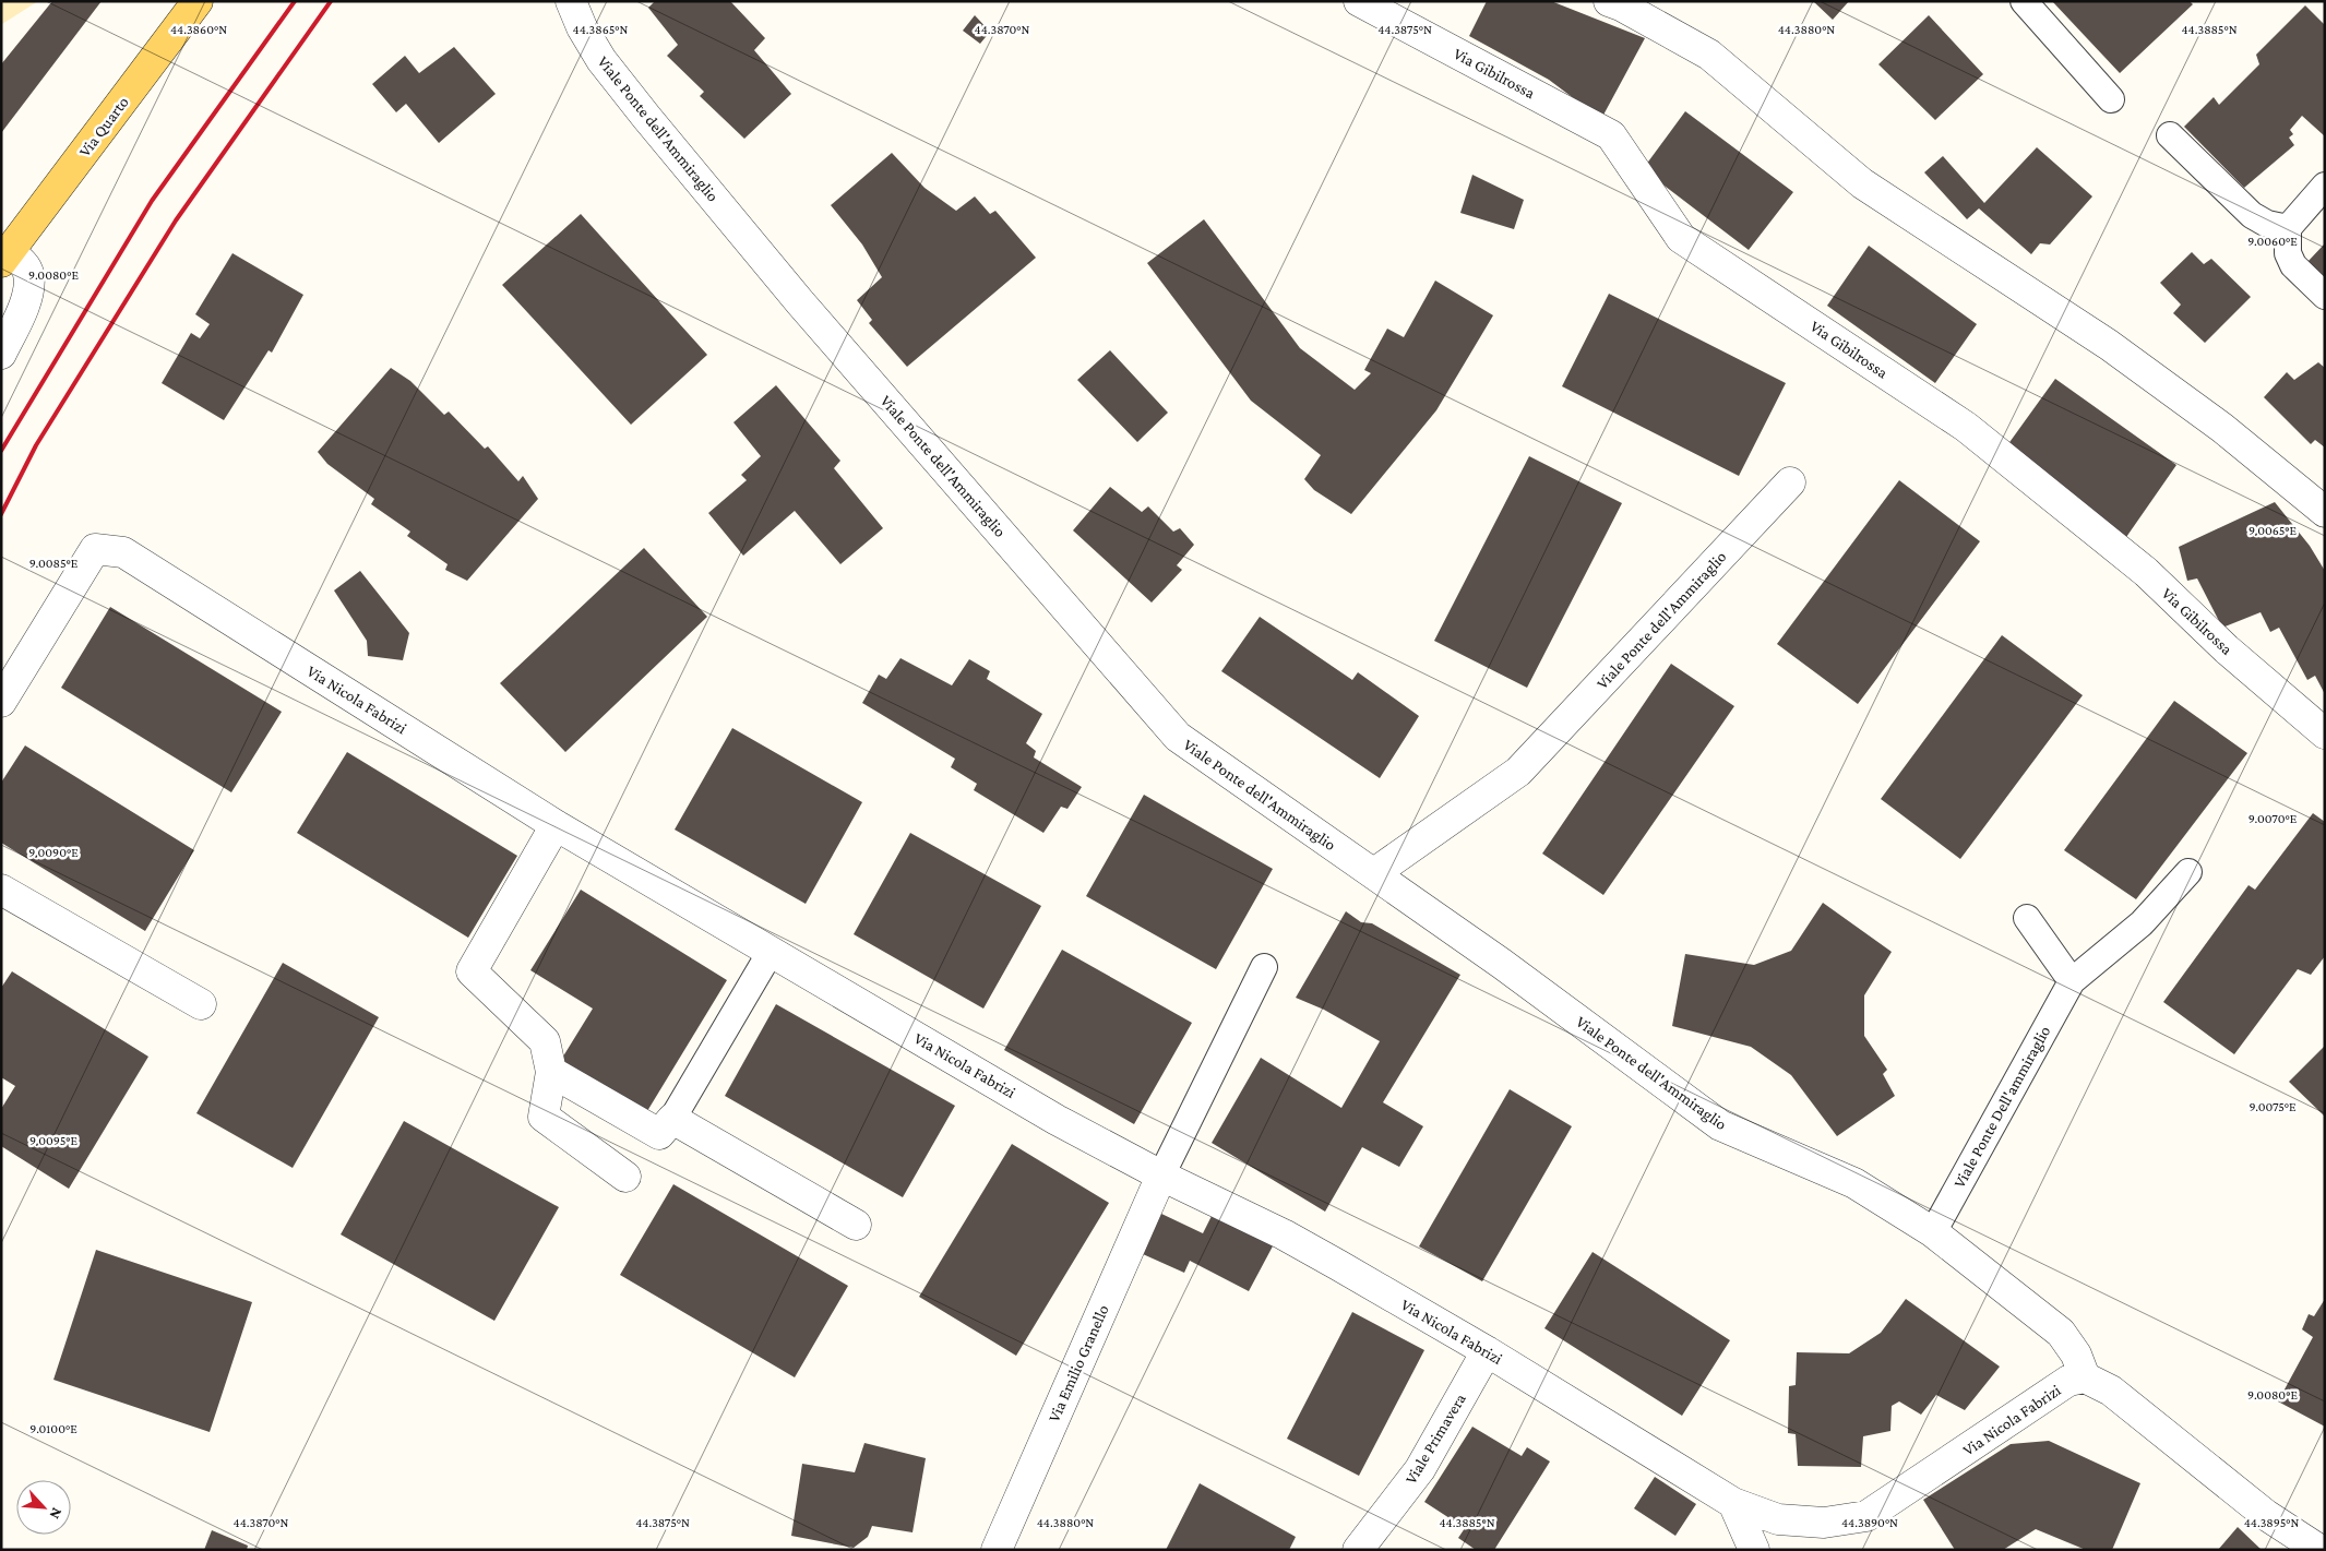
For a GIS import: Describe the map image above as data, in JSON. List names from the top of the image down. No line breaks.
{"streets":{"main road":["Via Quarto"],"street":["Via Gibilrossa","Viale Ponte dell'Ammiraglio","Via Nicola Fabrizi","Via Emilio Granello","Viale Primavera"],"lane":["Viale Ponte Dell'ammiraglio"]},"crossings":[["Viale Ponte dell'Ammiraglio","Via Nicola Fabrizi"],["Viale Ponte dell'Ammiraglio","Viale Ponte Dell'ammiraglio"],["Via Nicola Fabrizi","Via Emilio Granello"],["Via Nicola Fabrizi","Viale Primavera"]],"north":"bottom right","coordinates":["44.3885°N","44.3860°N","44.3865°N","44.3870°N","44.3875°N","44.3880°N","9.0060°E","9.0080°E","9.0065°E","9.0085°E","9.0070°E","9.0090°E","9.0075°E","9.0095°E","9.0100°E","44.3890°N","44.3895°N"]}
